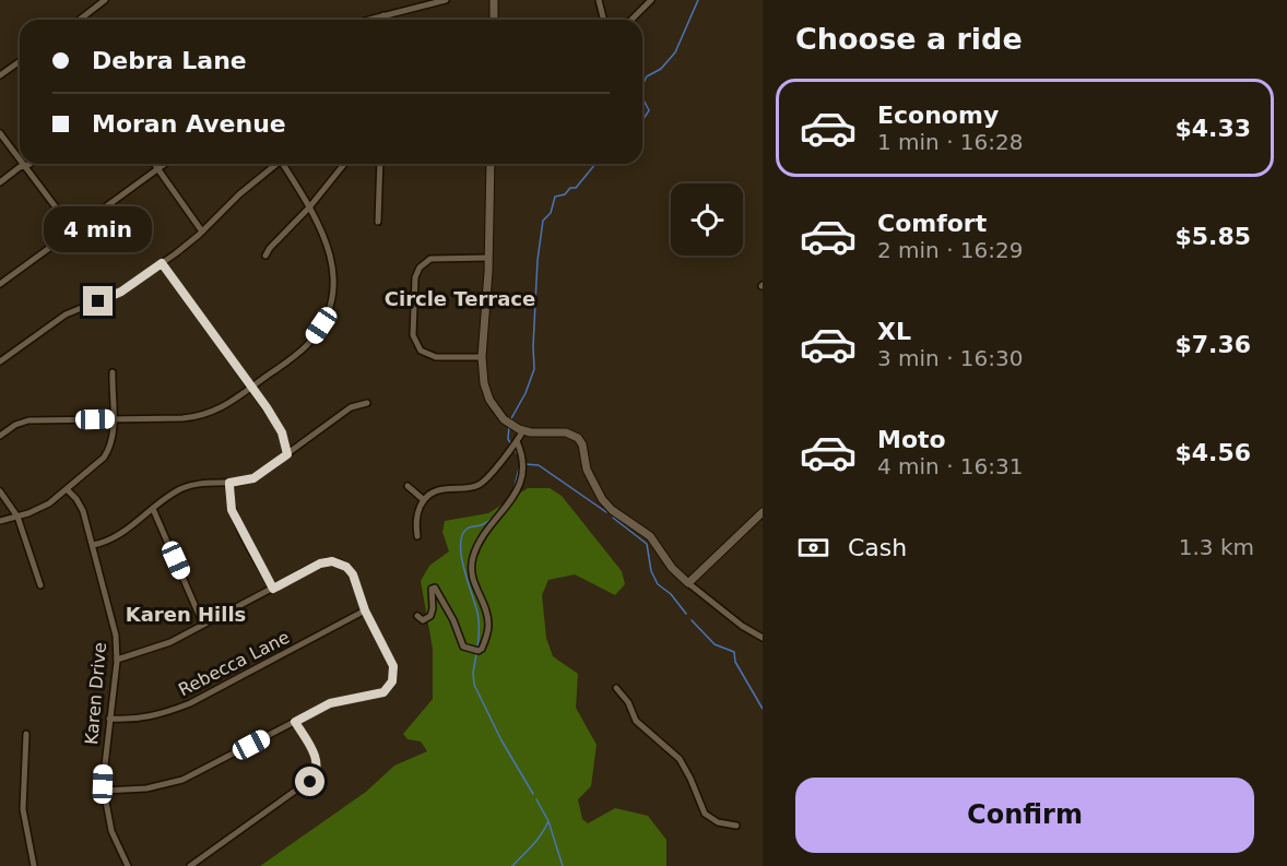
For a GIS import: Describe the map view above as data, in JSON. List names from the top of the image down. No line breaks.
{"streets":{"street":["Rebecca Lane","Karen Drive"]},"crossings":[["Rebecca Lane","Karen Drive"]],"districts":["Circle Terrace","Karen Hills"],"page":{"heading":"Choose a ride","banner":["Debra Lane","Moran Avenue"],"list":[{"name":"Economy","note":"1 min · 16:28","value":"$4.33"},{"name":"Comfort","note":"2 min · 16:29","value":"$5.85"},{"name":"XL","note":"3 min · 16:30","value":"$7.36"},{"name":"Moto","note":"4 min · 16:31","value":"$4.56"}],"bubble":"4 min","pay":["Cash","1.3 km"],"buttons":"Confirm"}}
